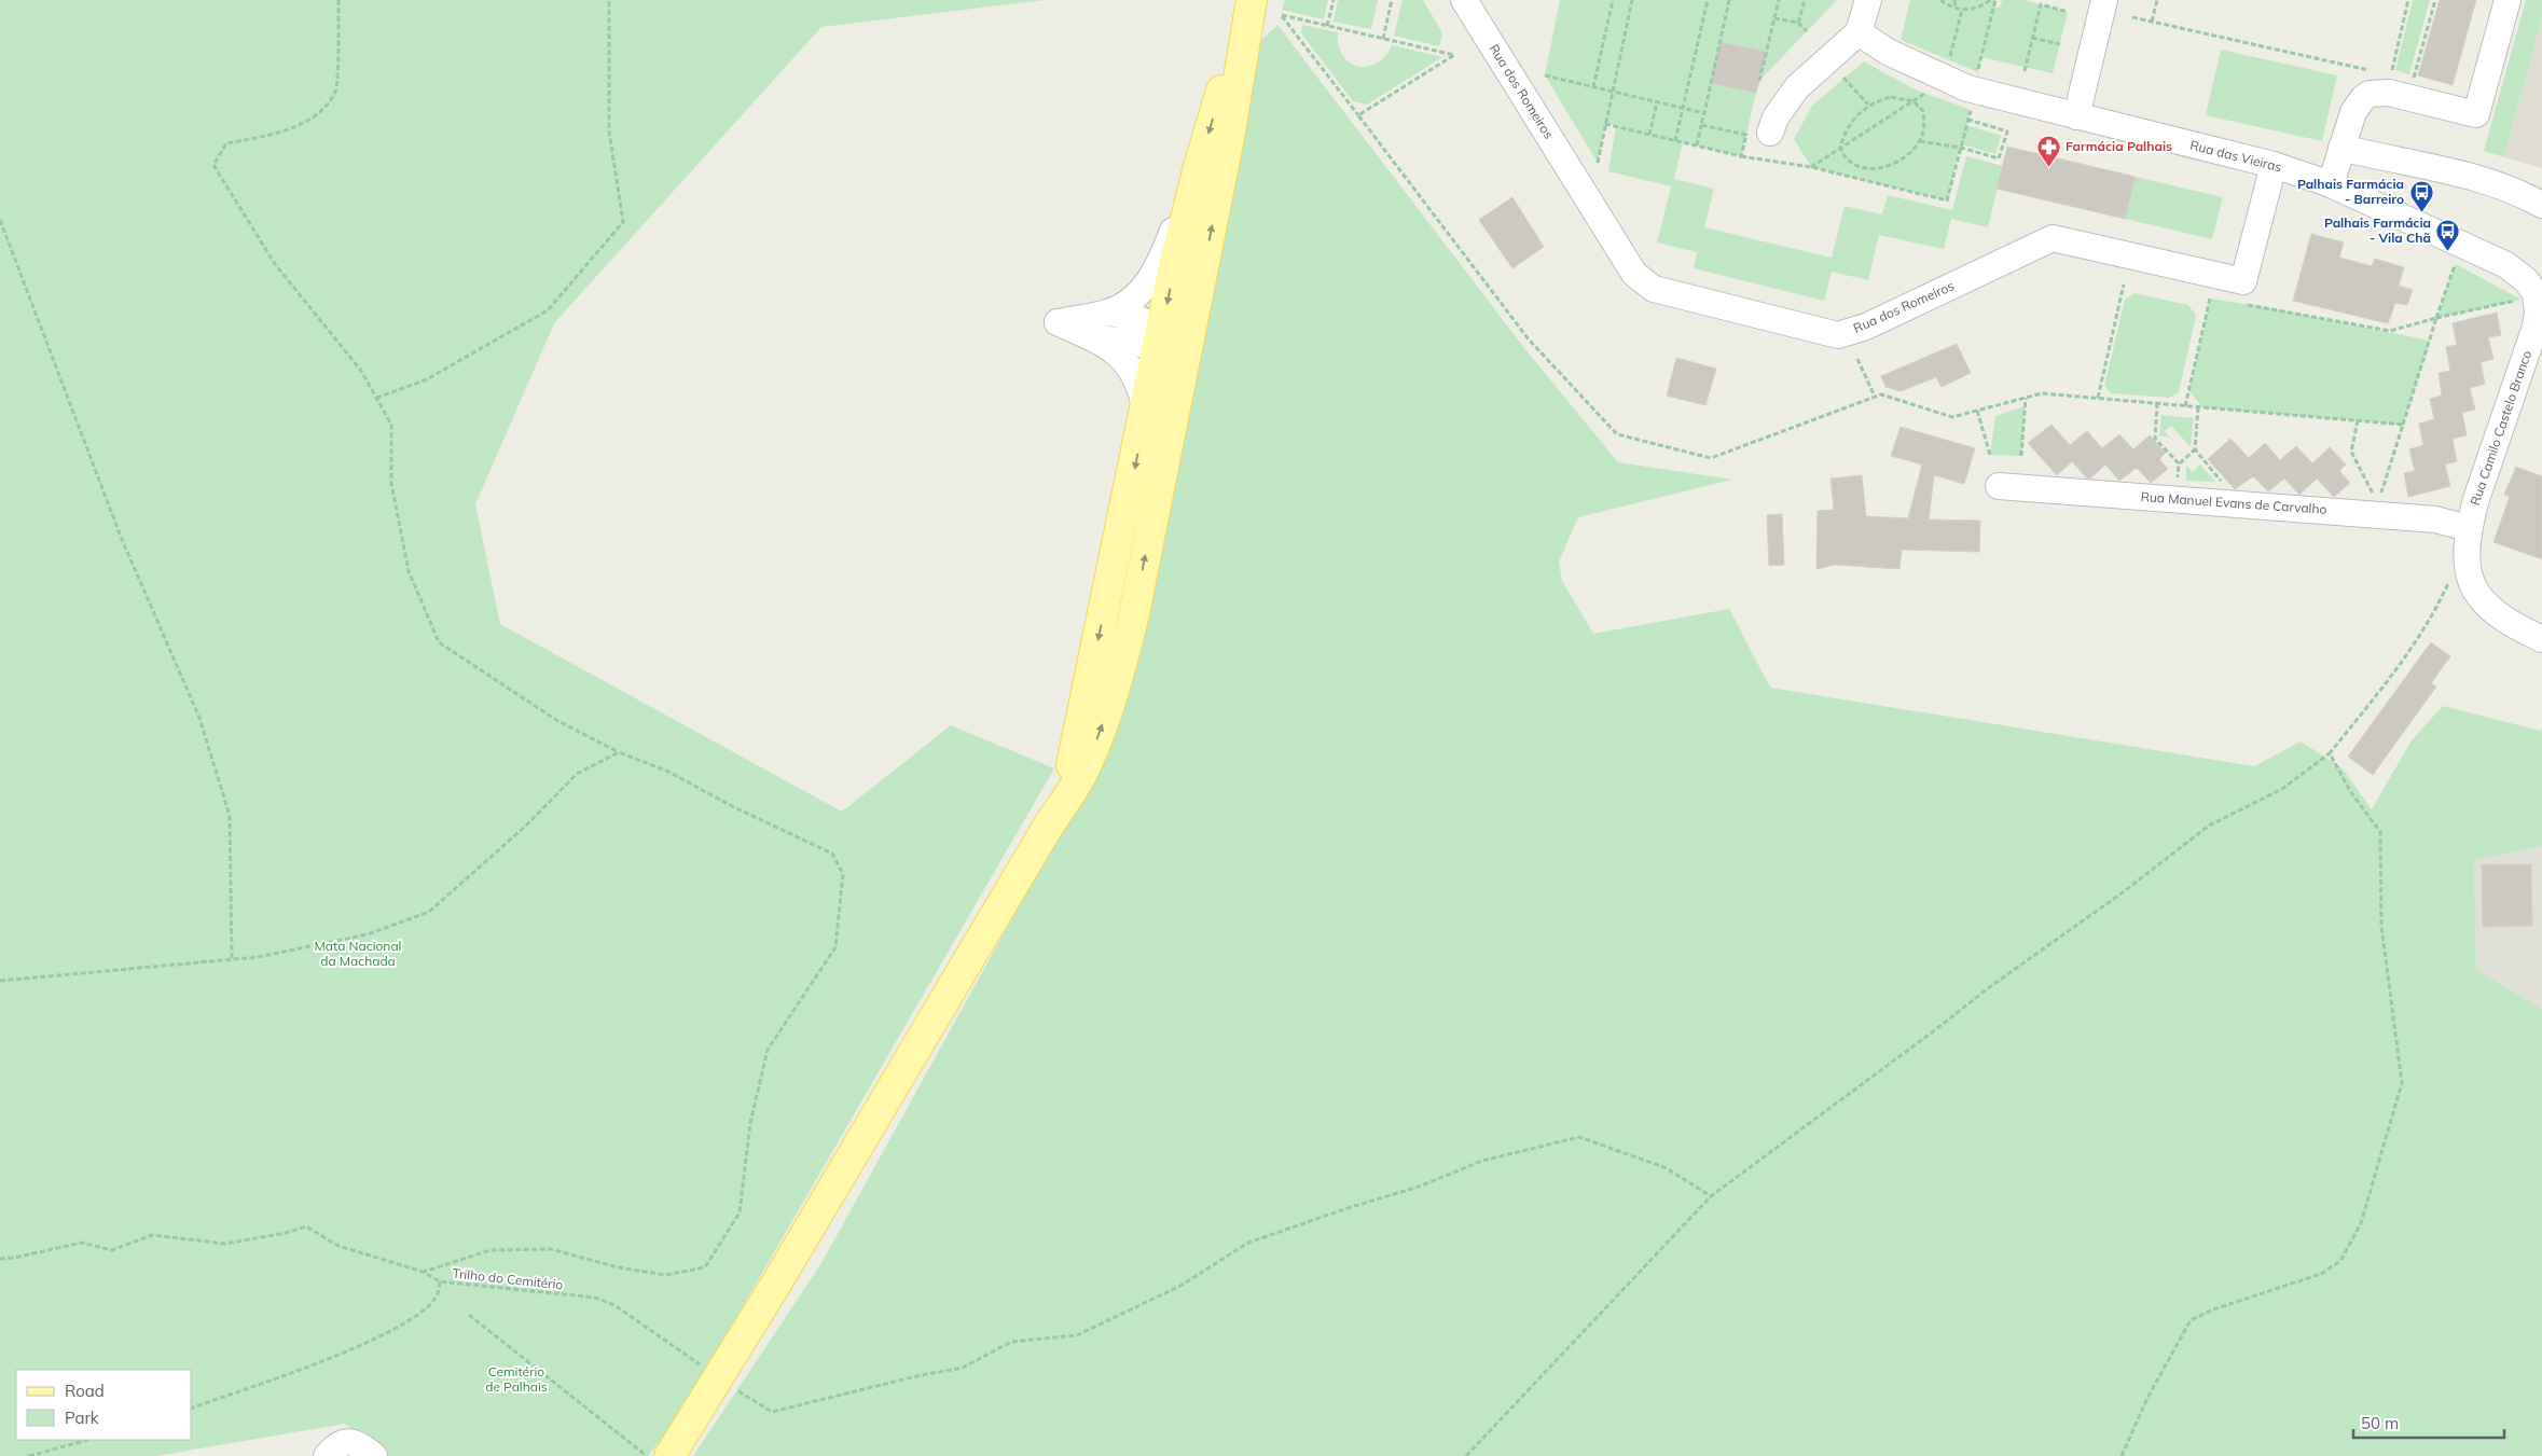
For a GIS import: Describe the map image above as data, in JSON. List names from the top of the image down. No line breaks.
{"streets":{"street":["Rua dos Romeiros","Rua das Vieiras","Rua Camilo Castelo Branco","Rua Manuel Evans de Carvalho"],"path":["Trilho do Cemitério"]},"crossings":[["Rua dos Romeiros","Rua das Vieiras"],["Rua das Vieiras","Rua Camilo Castelo Branco"],["Rua Camilo Castelo Branco","Rua Manuel Evans de Carvalho"]],"parks":["Mata Nacional da Machada","Cemitério de Palhais"],"places":{"pharmacy":["Farmácia Palhais"],"bus stop":["Palhais Farmácia - Barreiro","Palhais Farmácia - Vila Chã"]},"legend":["Road","Park"],"scale_bar":"50 m"}
